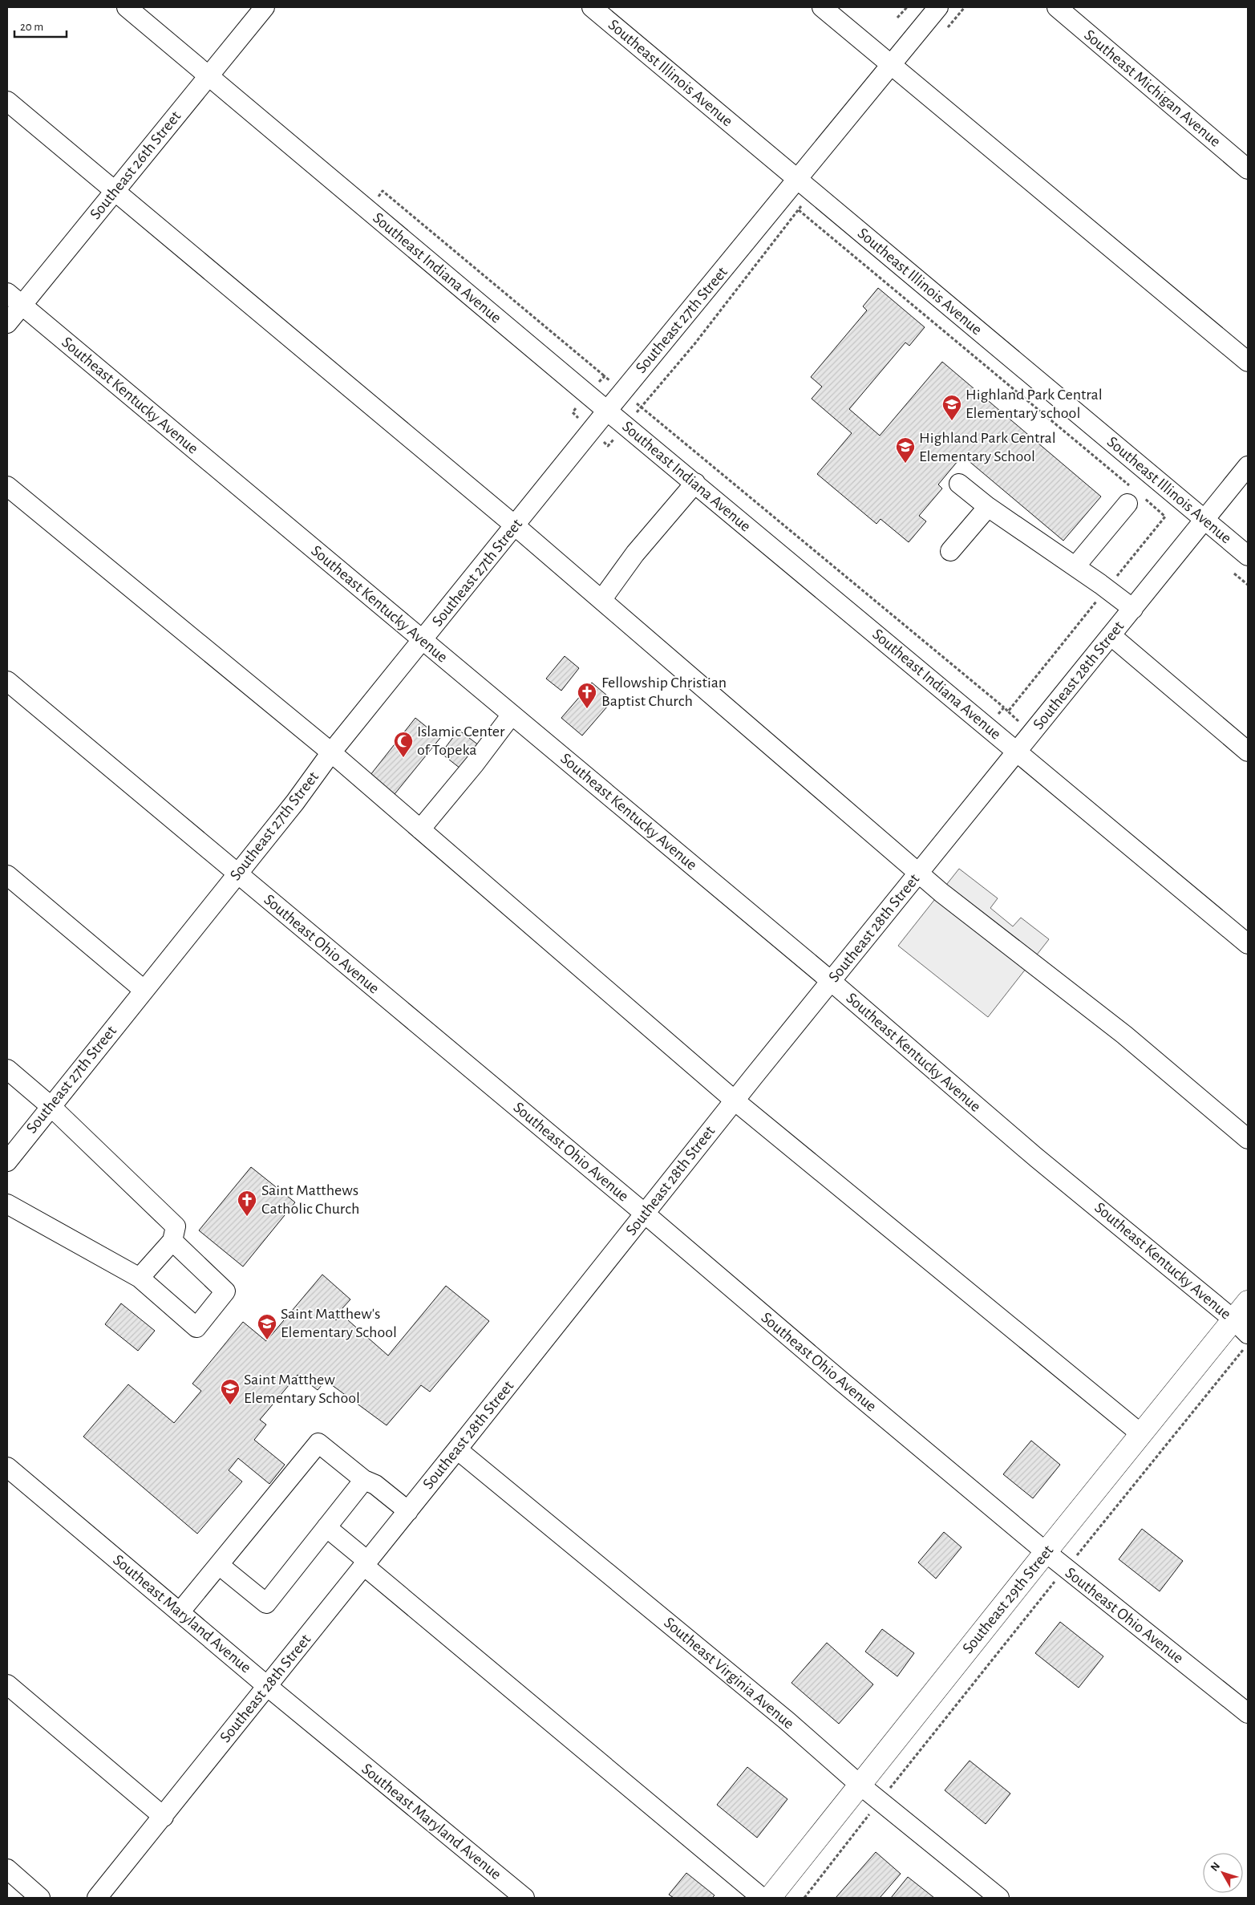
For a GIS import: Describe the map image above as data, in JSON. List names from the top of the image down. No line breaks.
{"streets":{"main road":["Southeast 29th Street"],"street":["Southeast Illinois Avenue","Southeast Michigan Avenue","Southeast 26th Street","Southeast Indiana Avenue","Southeast 27th Street","Southeast Kentucky Avenue","Southeast 28th Street","Southeast Ohio Avenue","Southeast Maryland Avenue","Southeast Virginia Avenue"]},"crossings":[["Southeast Illinois Avenue","Southeast 27th Street"],["Southeast Illinois Avenue","Southeast 28th Street"],["Southeast 26th Street","Southeast Indiana Avenue"],["Southeast 26th Street","Southeast Kentucky Avenue"],["Southeast Indiana Avenue","Southeast 27th Street"],["Southeast Indiana Avenue","Southeast 28th Street"],["Southeast 27th Street","Southeast Kentucky Avenue"],["Southeast 27th Street","Southeast Ohio Avenue"],["Southeast Kentucky Avenue","Southeast 28th Street"],["Southeast Kentucky Avenue","Southeast 29th Street"],["Southeast 28th Street","Southeast Ohio Avenue"],["Southeast 28th Street","Southeast Maryland Avenue"],["Southeast 28th Street","Southeast Virginia Avenue"],["Southeast Ohio Avenue","Southeast 29th Street"],["Southeast 29th Street","Southeast Virginia Avenue"]],"places":{"school or university":["Highland Park Central Elementary school","Highland Park Central Elementary School","Saint Matthew's Elementary School","Saint Matthew Elementary School"],"church":["Fellowship Christian Baptist Church","Saint Matthews Catholic Church"],"mosque":["Islamic Center of Topeka"]},"scale_bar":"20 m","north":"top left"}
